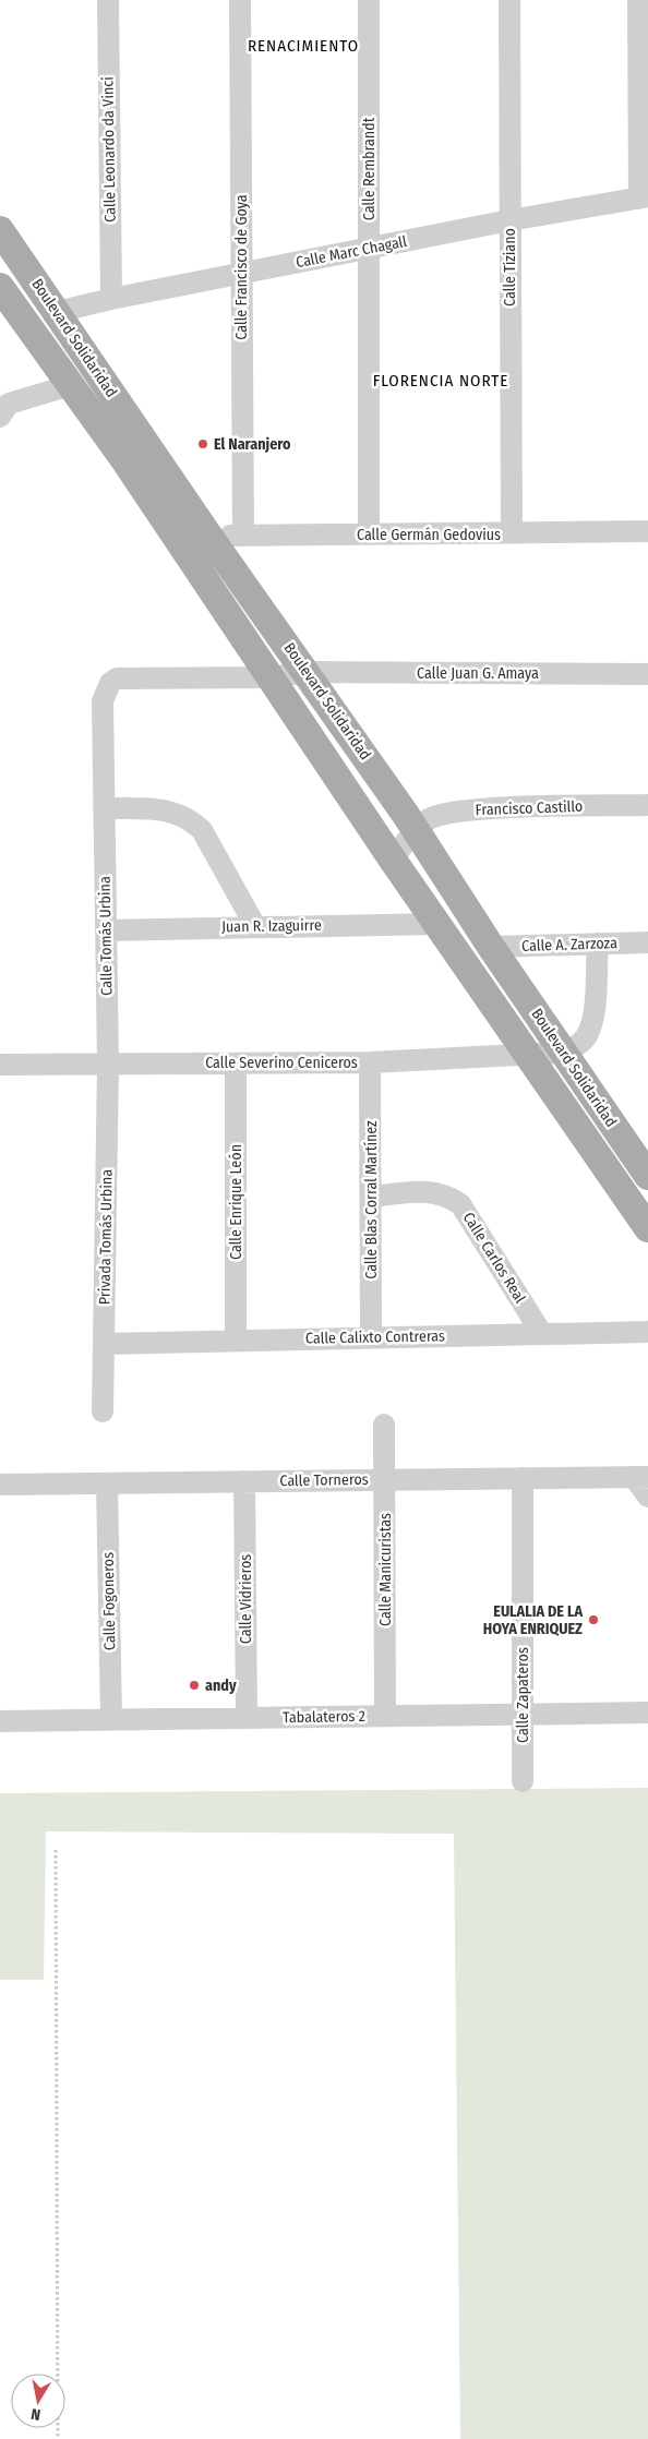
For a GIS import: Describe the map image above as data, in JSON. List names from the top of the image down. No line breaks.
{"streets":{"main road":["Boulevard Solidaridad"],"street":["Calle Leonardo da Vinci","Calle Rembrandt","Calle Marc Chagall","Calle Francisco de Goya","Calle Tiziano","Calle Germán Gedovius","Calle Juan G. Amaya","Francisco Castillo","Juan R. Izaguirre","Calle Tomás Urbina","Calle A. Zarzoza","Calle Severino Ceniceros","Calle Blas Corral Martínez","Calle Enrique León","Privada Tomás Urbina","Calle Carlos Real","Calle Calixto Contreras","Calle Torneros","Calle Manicuristas","Calle Vidrieros","Calle Fogoneros","Calle Zapateros","Tabalateros 2"]},"crossings":[["Calle Leonardo da Vinci","Calle Marc Chagall"],["Calle Rembrandt","Calle Marc Chagall"],["Calle Rembrandt","Calle Germán Gedovius"],["Calle Marc Chagall","Calle Francisco de Goya"],["Calle Marc Chagall","Calle Tiziano"],["Calle Marc Chagall","Boulevard Solidaridad"],["Calle Francisco de Goya","Calle Germán Gedovius"],["Calle Tiziano","Calle Germán Gedovius"],["Boulevard Solidaridad","Calle Germán Gedovius"],["Boulevard Solidaridad","Calle Juan G. Amaya"],["Boulevard Solidaridad","Francisco Castillo"],["Boulevard Solidaridad","Juan R. Izaguirre"],["Boulevard Solidaridad","Calle A. Zarzoza"],["Boulevard Solidaridad","Calle Severino Ceniceros"],["Calle Juan G. Amaya","Calle Tomás Urbina"],["Juan R. Izaguirre","Calle Tomás Urbina"],["Calle Tomás Urbina","Calle Severino Ceniceros"],["Calle Tomás Urbina","Privada Tomás Urbina"],["Calle Severino Ceniceros","Calle Blas Corral Martínez"],["Calle Severino Ceniceros","Calle Enrique León"],["Calle Severino Ceniceros","Privada Tomás Urbina"],["Calle Blas Corral Martínez","Calle Carlos Real"],["Calle Blas Corral Martínez","Calle Calixto Contreras"],["Calle Enrique León","Calle Calixto Contreras"],["Privada Tomás Urbina","Calle Calixto Contreras"],["Calle Carlos Real","Calle Calixto Contreras"],["Calle Torneros","Calle Manicuristas"],["Calle Torneros","Calle Vidrieros"],["Calle Torneros","Calle Fogoneros"],["Calle Torneros","Calle Zapateros"],["Calle Manicuristas","Tabalateros 2"],["Calle Vidrieros","Tabalateros 2"],["Calle Fogoneros","Tabalateros 2"],["Calle Zapateros","Tabalateros 2"]],"districts":["RENACIMIENTO","FLORENCIA NORTE"],"places":["El Naranjero","EULALIA DE LA HOYA ENRIQUEZ","andy"],"north":"bottom"}
